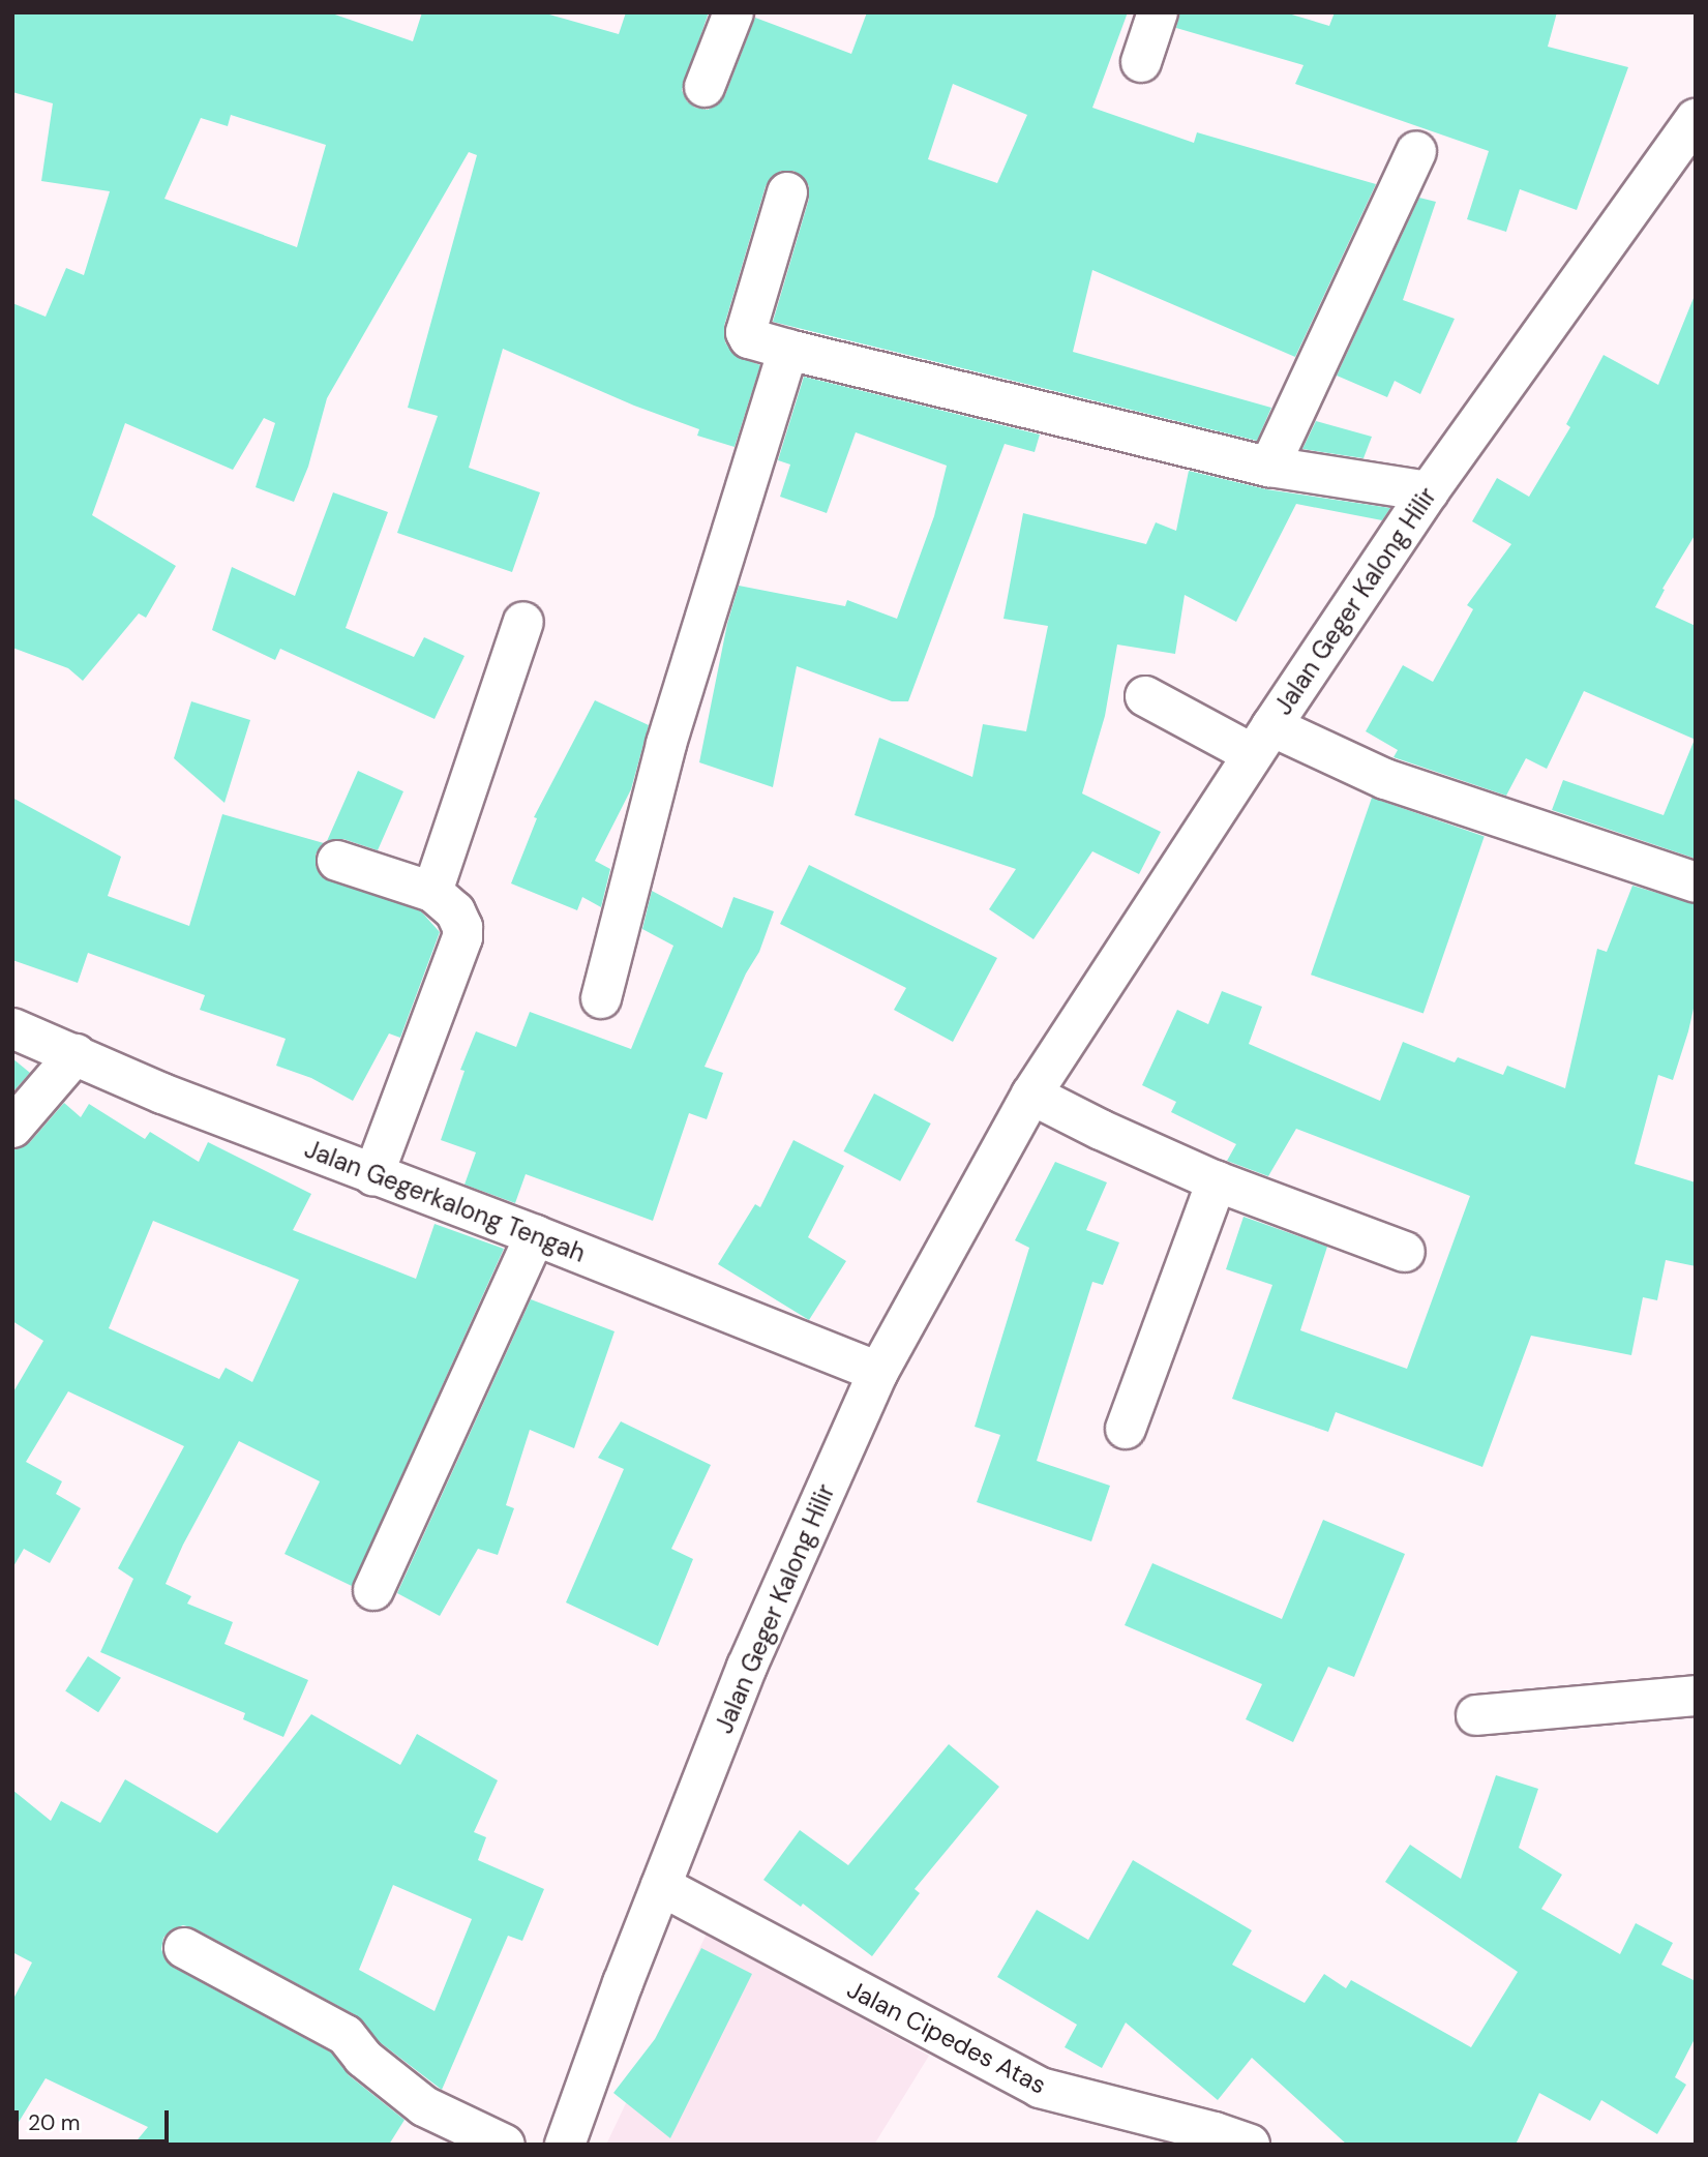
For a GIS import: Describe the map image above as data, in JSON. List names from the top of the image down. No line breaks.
{"streets":{"street":["Jalan Geger Kalong Hilir","Jalan Gegerkalong Tengah","Jalan Cipedes Atas"]},"crossings":[["Jalan Geger Kalong Hilir","Jalan Gegerkalong Tengah"],["Jalan Geger Kalong Hilir","Jalan Cipedes Atas"]],"scale_bar":"20 m"}
